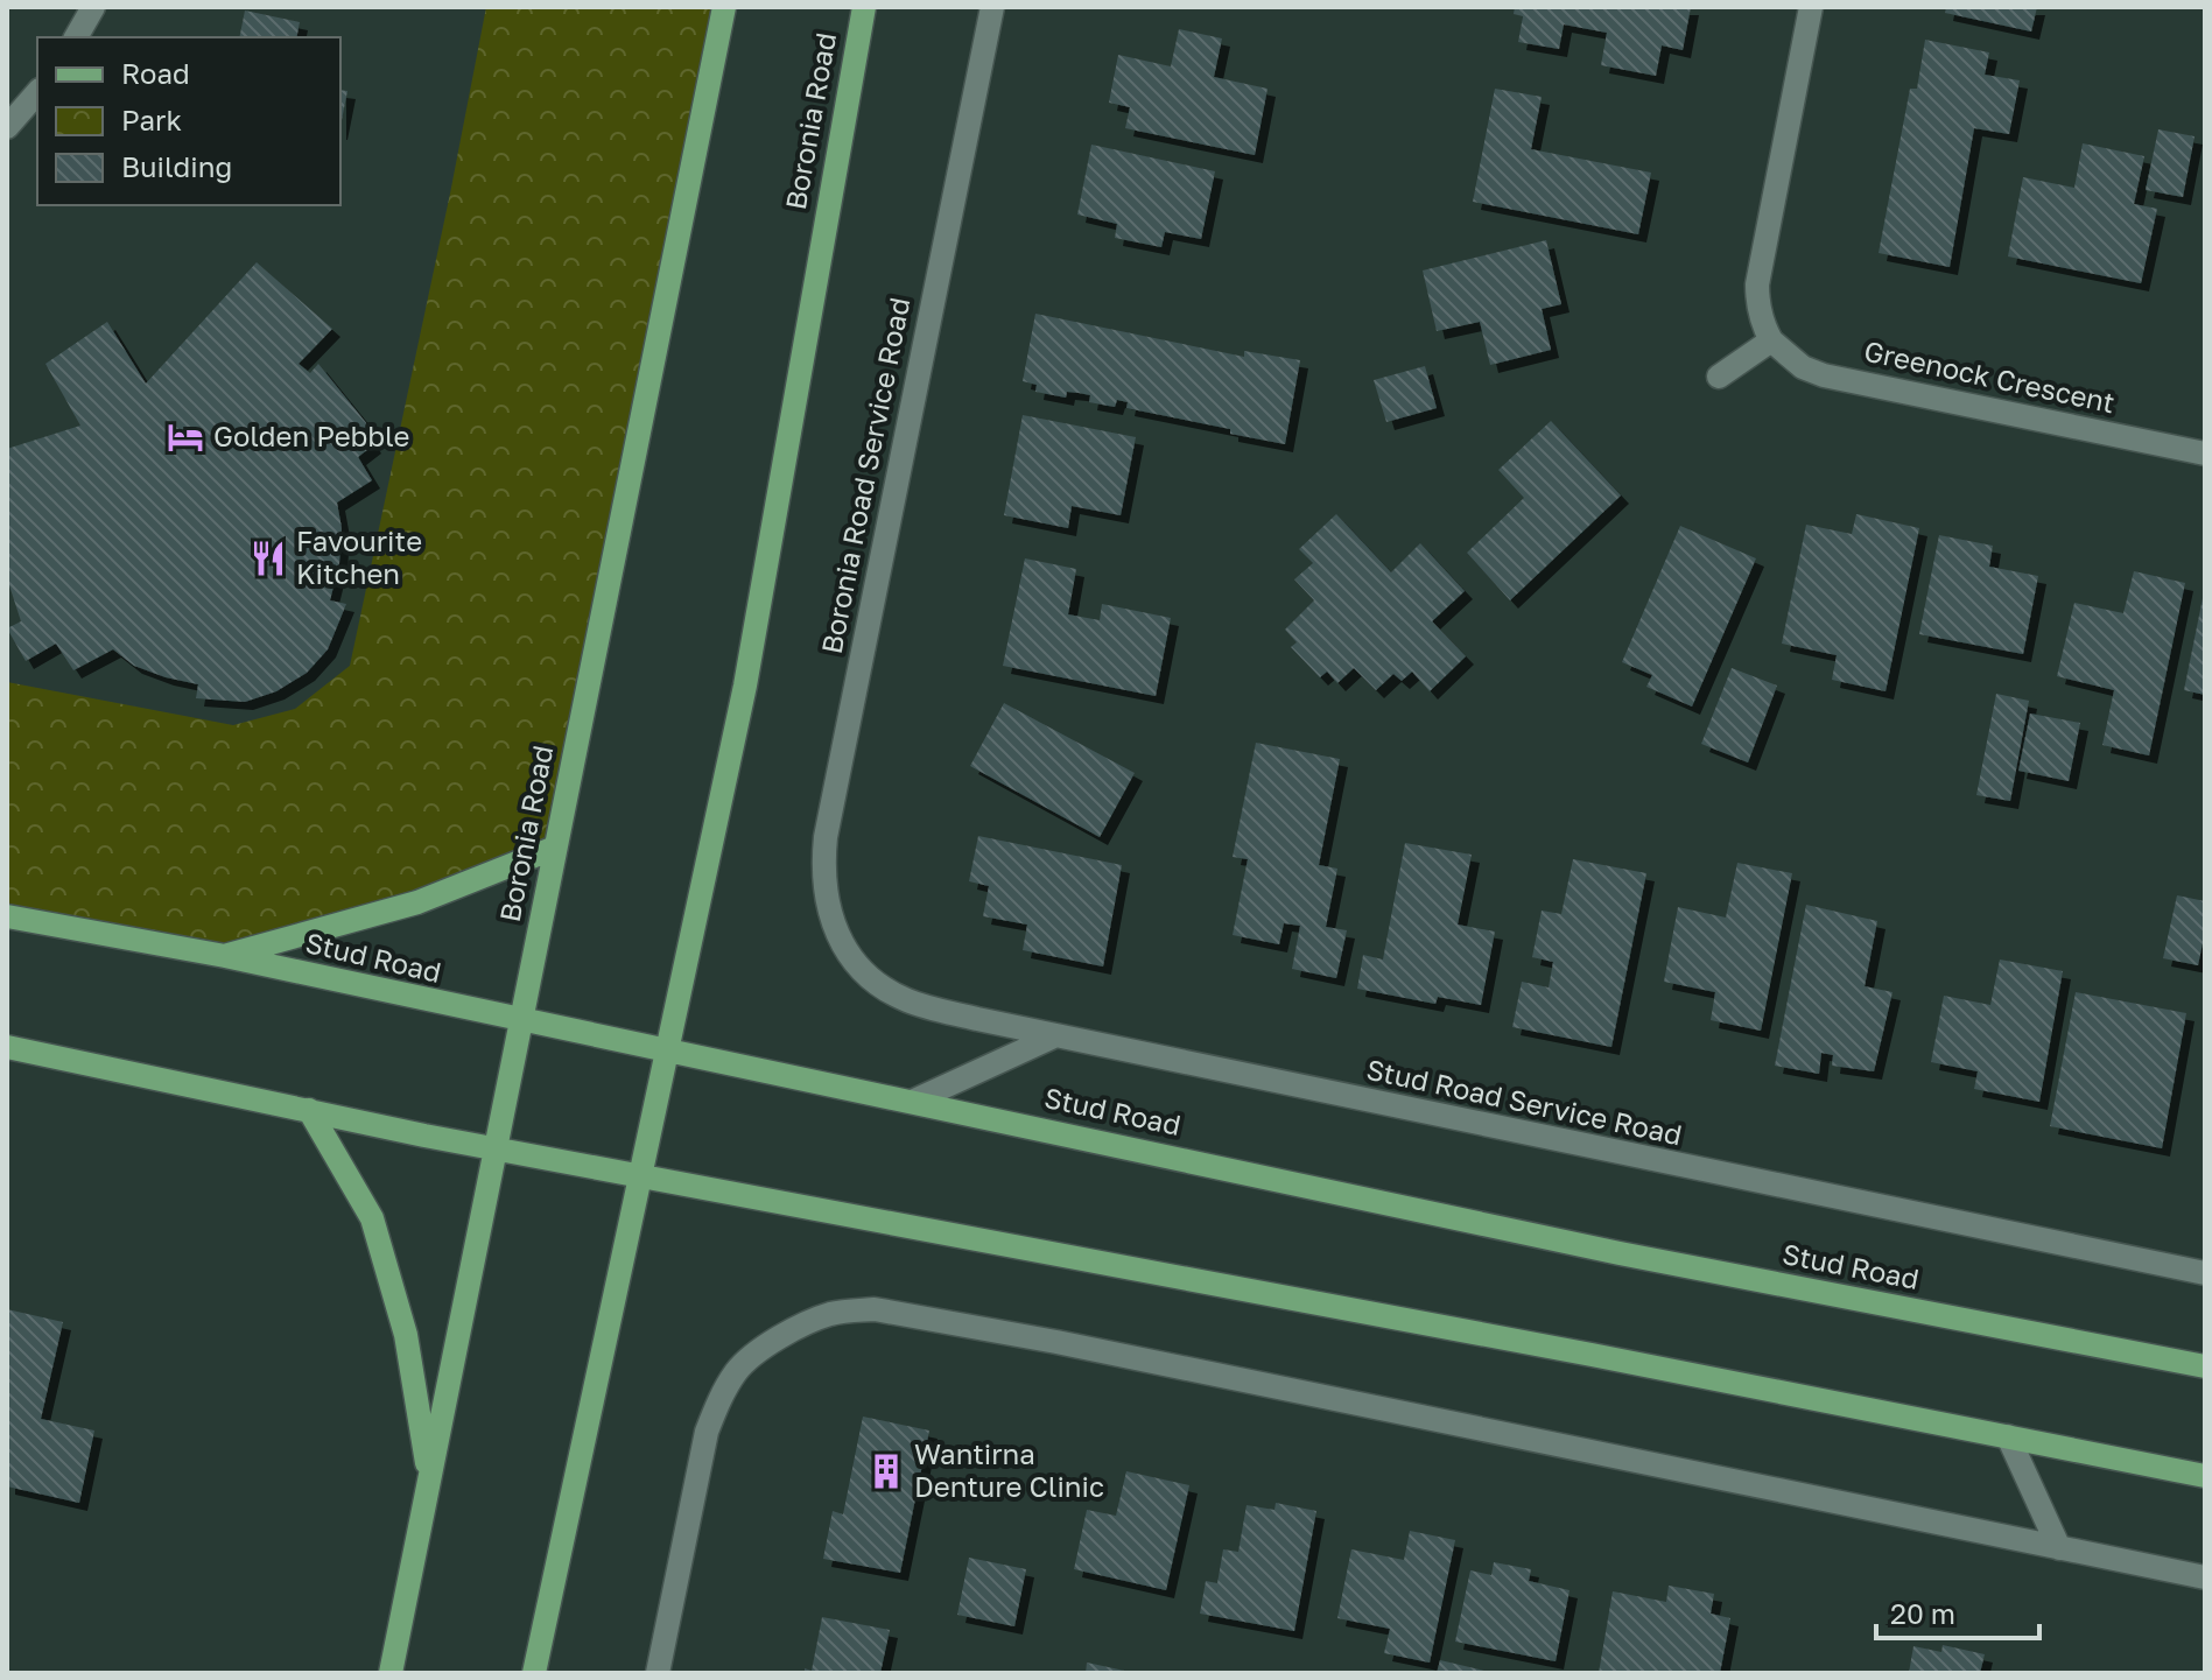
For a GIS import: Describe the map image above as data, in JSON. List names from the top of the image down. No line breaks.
{"streets":{"main road":["Boronia Road","Stud Road"],"street":["Greenock Crescent","Boronia Road Service Road","Stud Road Service Road"]},"crossings":[["Boronia Road","Stud Road"],["Boronia Road Service Road","Stud Road Service Road"]],"places":{"hotel":["Golden Pebble"],"restaurant":["Favourite Kitchen"],"building":["Wantirna Denture Clinic"]},"legend":["Road","Park","Building"],"scale_bar":"20 m"}
